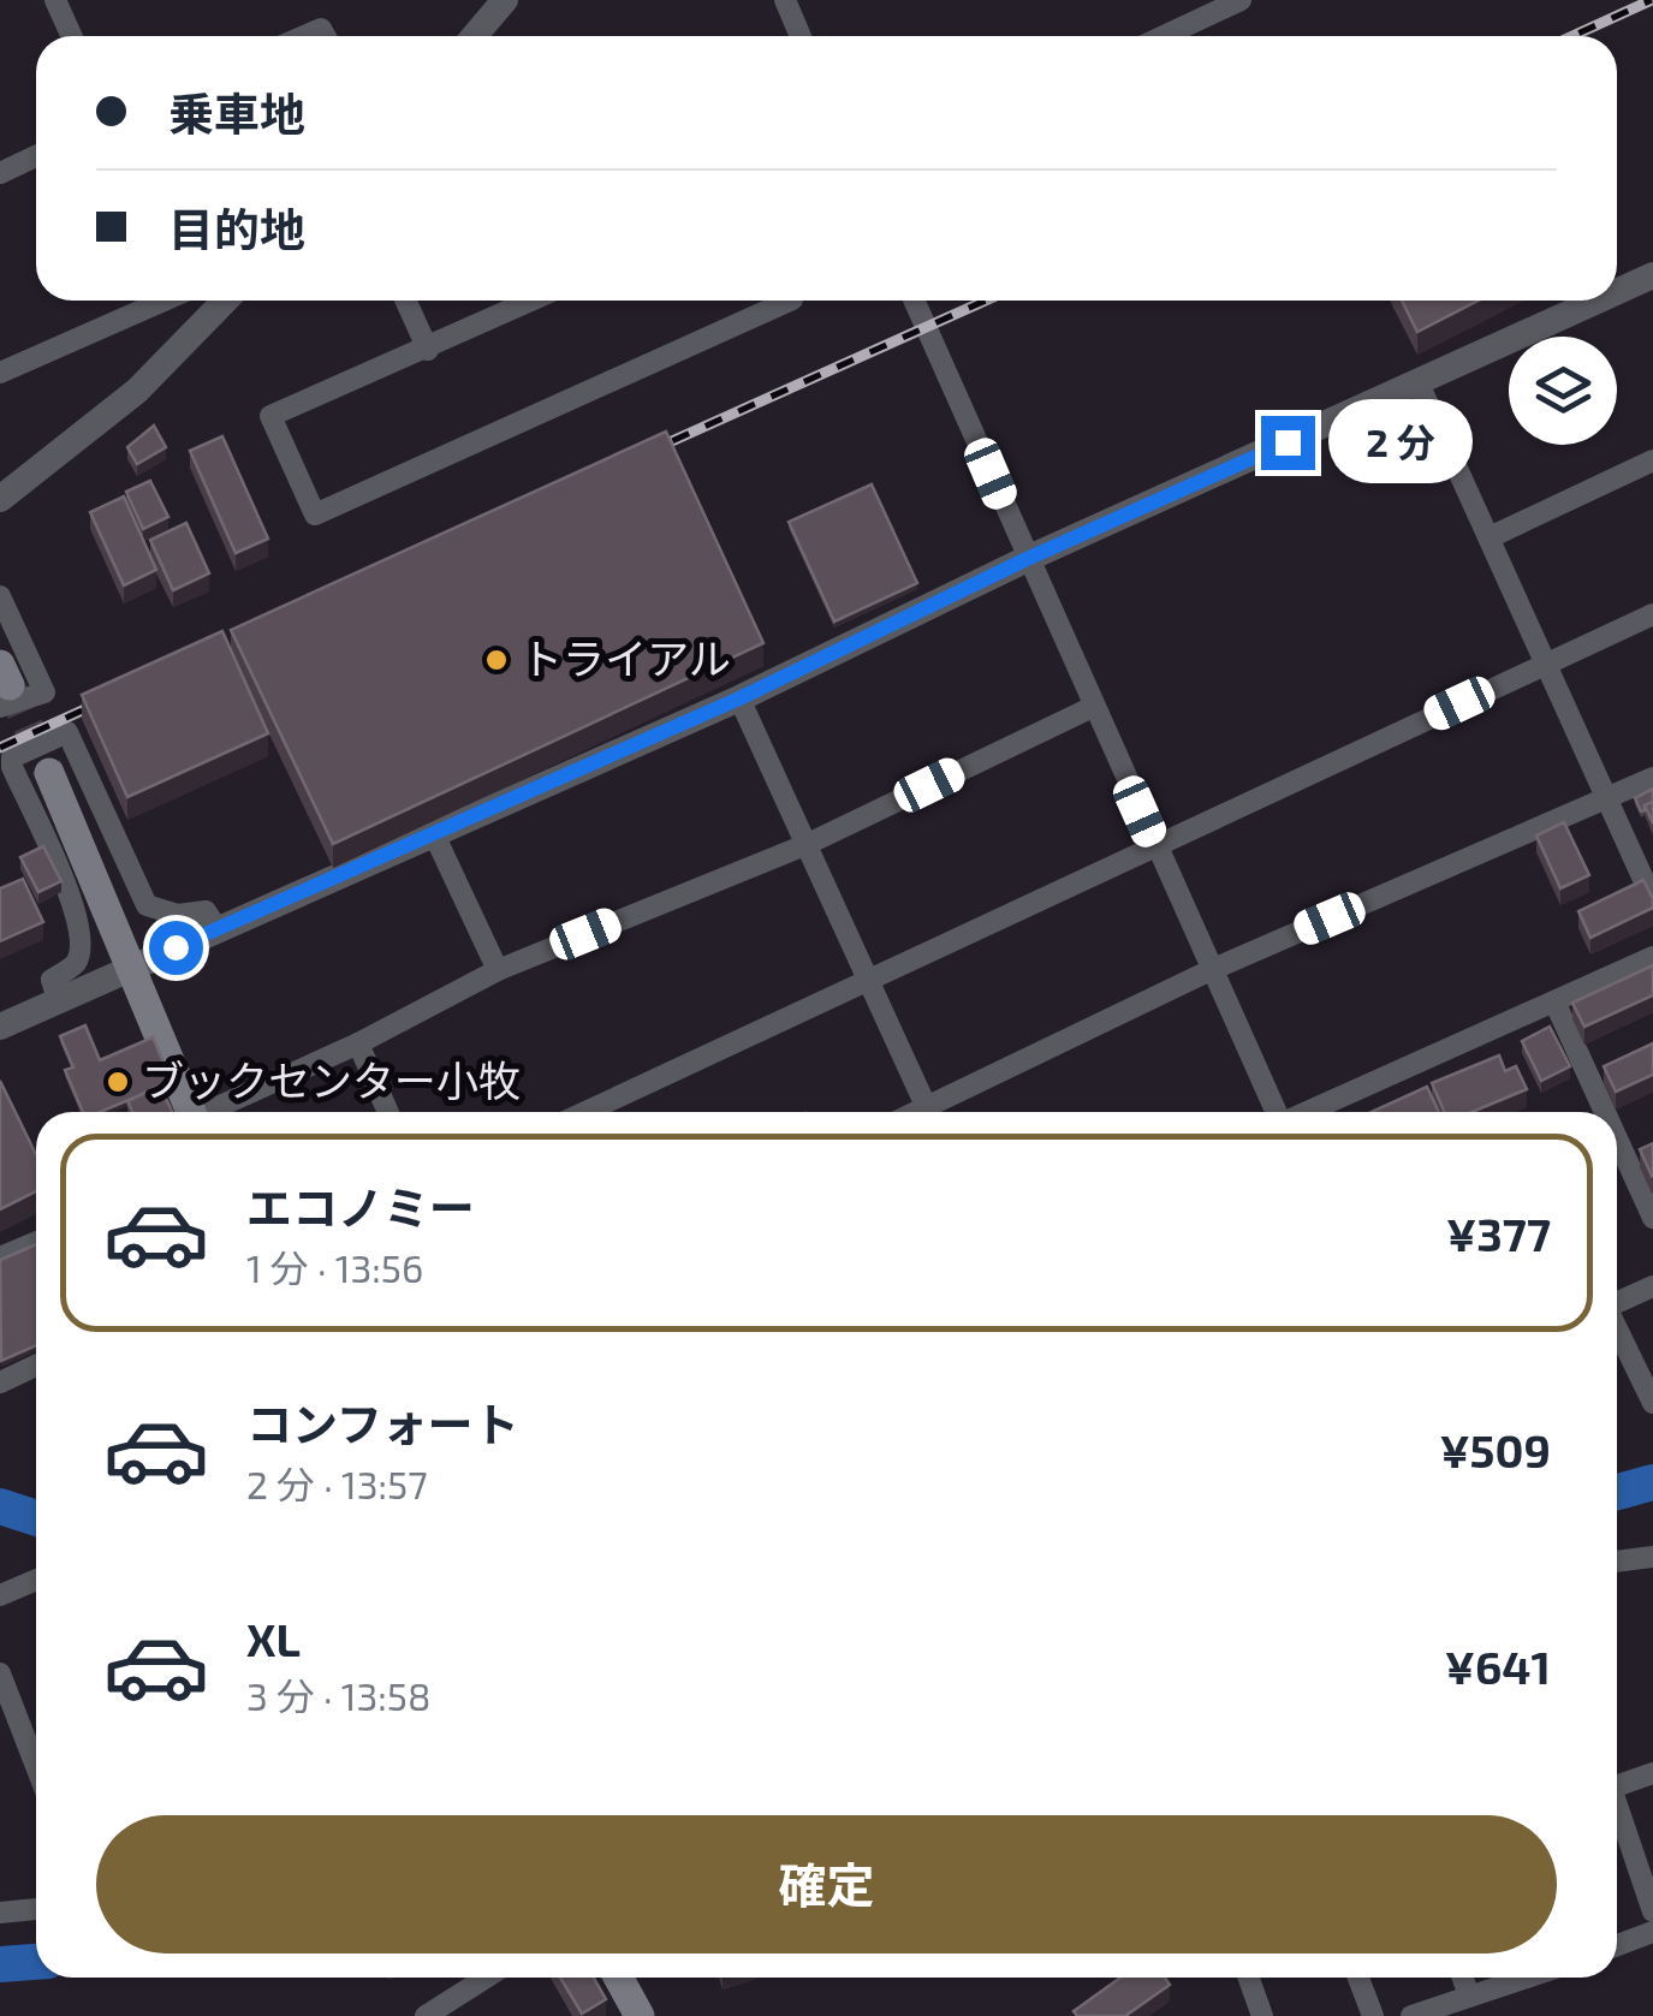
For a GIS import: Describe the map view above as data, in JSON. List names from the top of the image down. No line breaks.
{"places":["トライアル","ブックセンター小牧"],"page":{"banner":["乗車地","目的地"],"bubble":"2 分","list":[{"name":"エコノミー","note":"1 分 · 13:56","value":"¥377"},{"name":"コンフォート","note":"2 分 · 13:57","value":"¥509"},{"name":"XL","note":"3 分 · 13:58","value":"¥641"}],"buttons":"確定"}}
